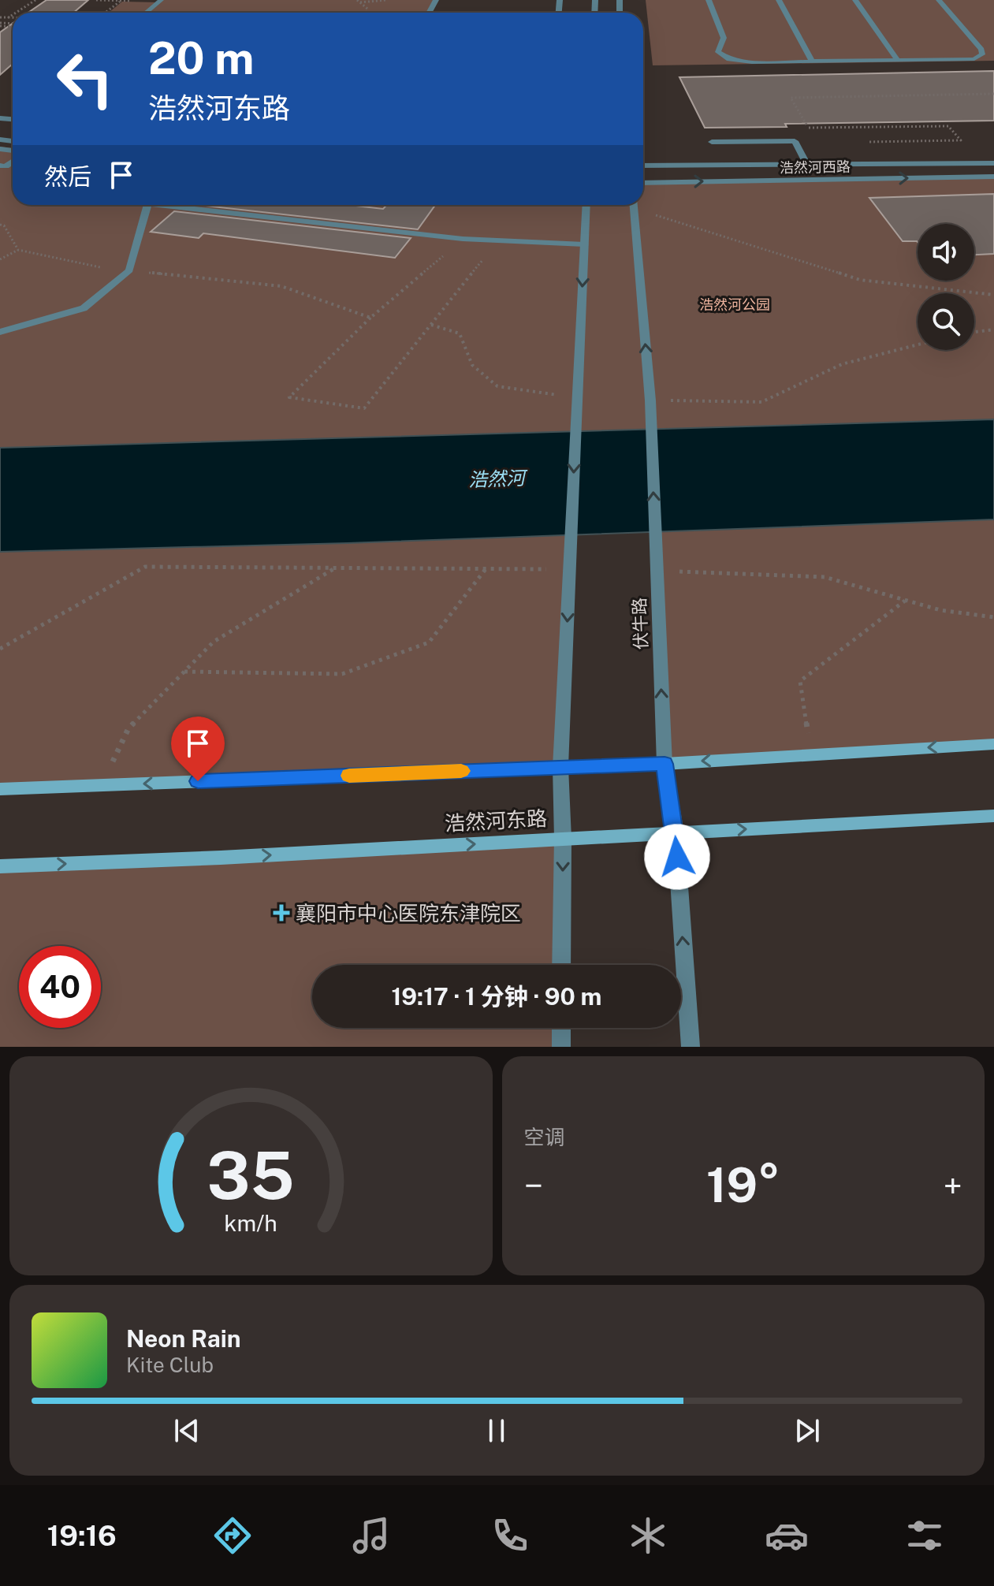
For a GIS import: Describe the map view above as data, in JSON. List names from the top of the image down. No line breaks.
{"streets":{"main road":["浩然河东路"],"street":["浩然河西路","伏牛路"]},"crossings":[["伏牛路","浩然河东路"]],"water":["浩然河"],"parks":["浩然河公园"],"places":{"health":["襄阳市中心医院东津院区"]},"page":{"turn":["20 m","浩然河东路"],"then":"然后","limit":"40","trip":"19:17 · 1 分钟 · 90 m","tile":"空调","heat":["−","19°","+"],"song":["Neon Rain","Kite Club"],"tabs":"19:16","gauge":["35","km/h"]}}
